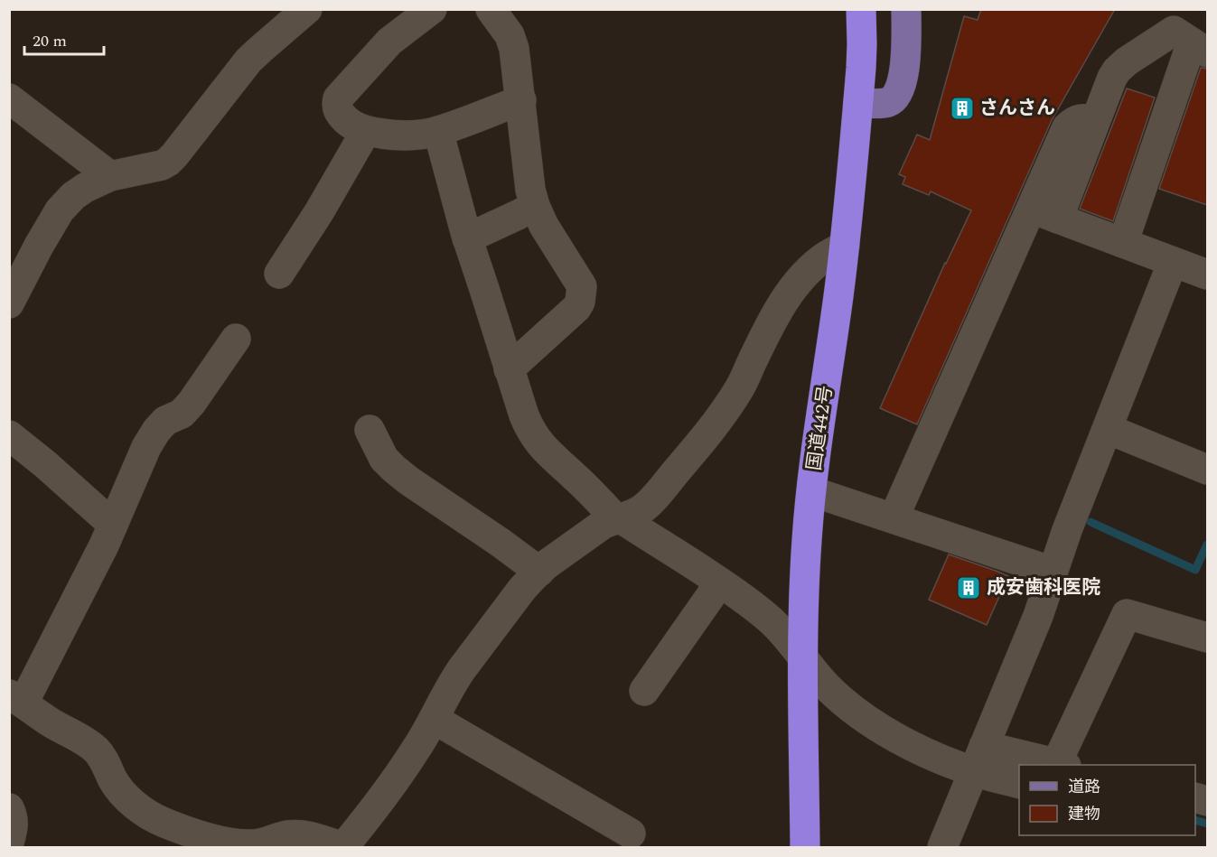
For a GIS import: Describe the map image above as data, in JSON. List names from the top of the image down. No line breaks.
{"streets":{"highway":["国道442号"]},"places":{"building":["さんさん","成安歯科医院"]},"legend":["道路","建物"],"scale_bar":"20 m"}
